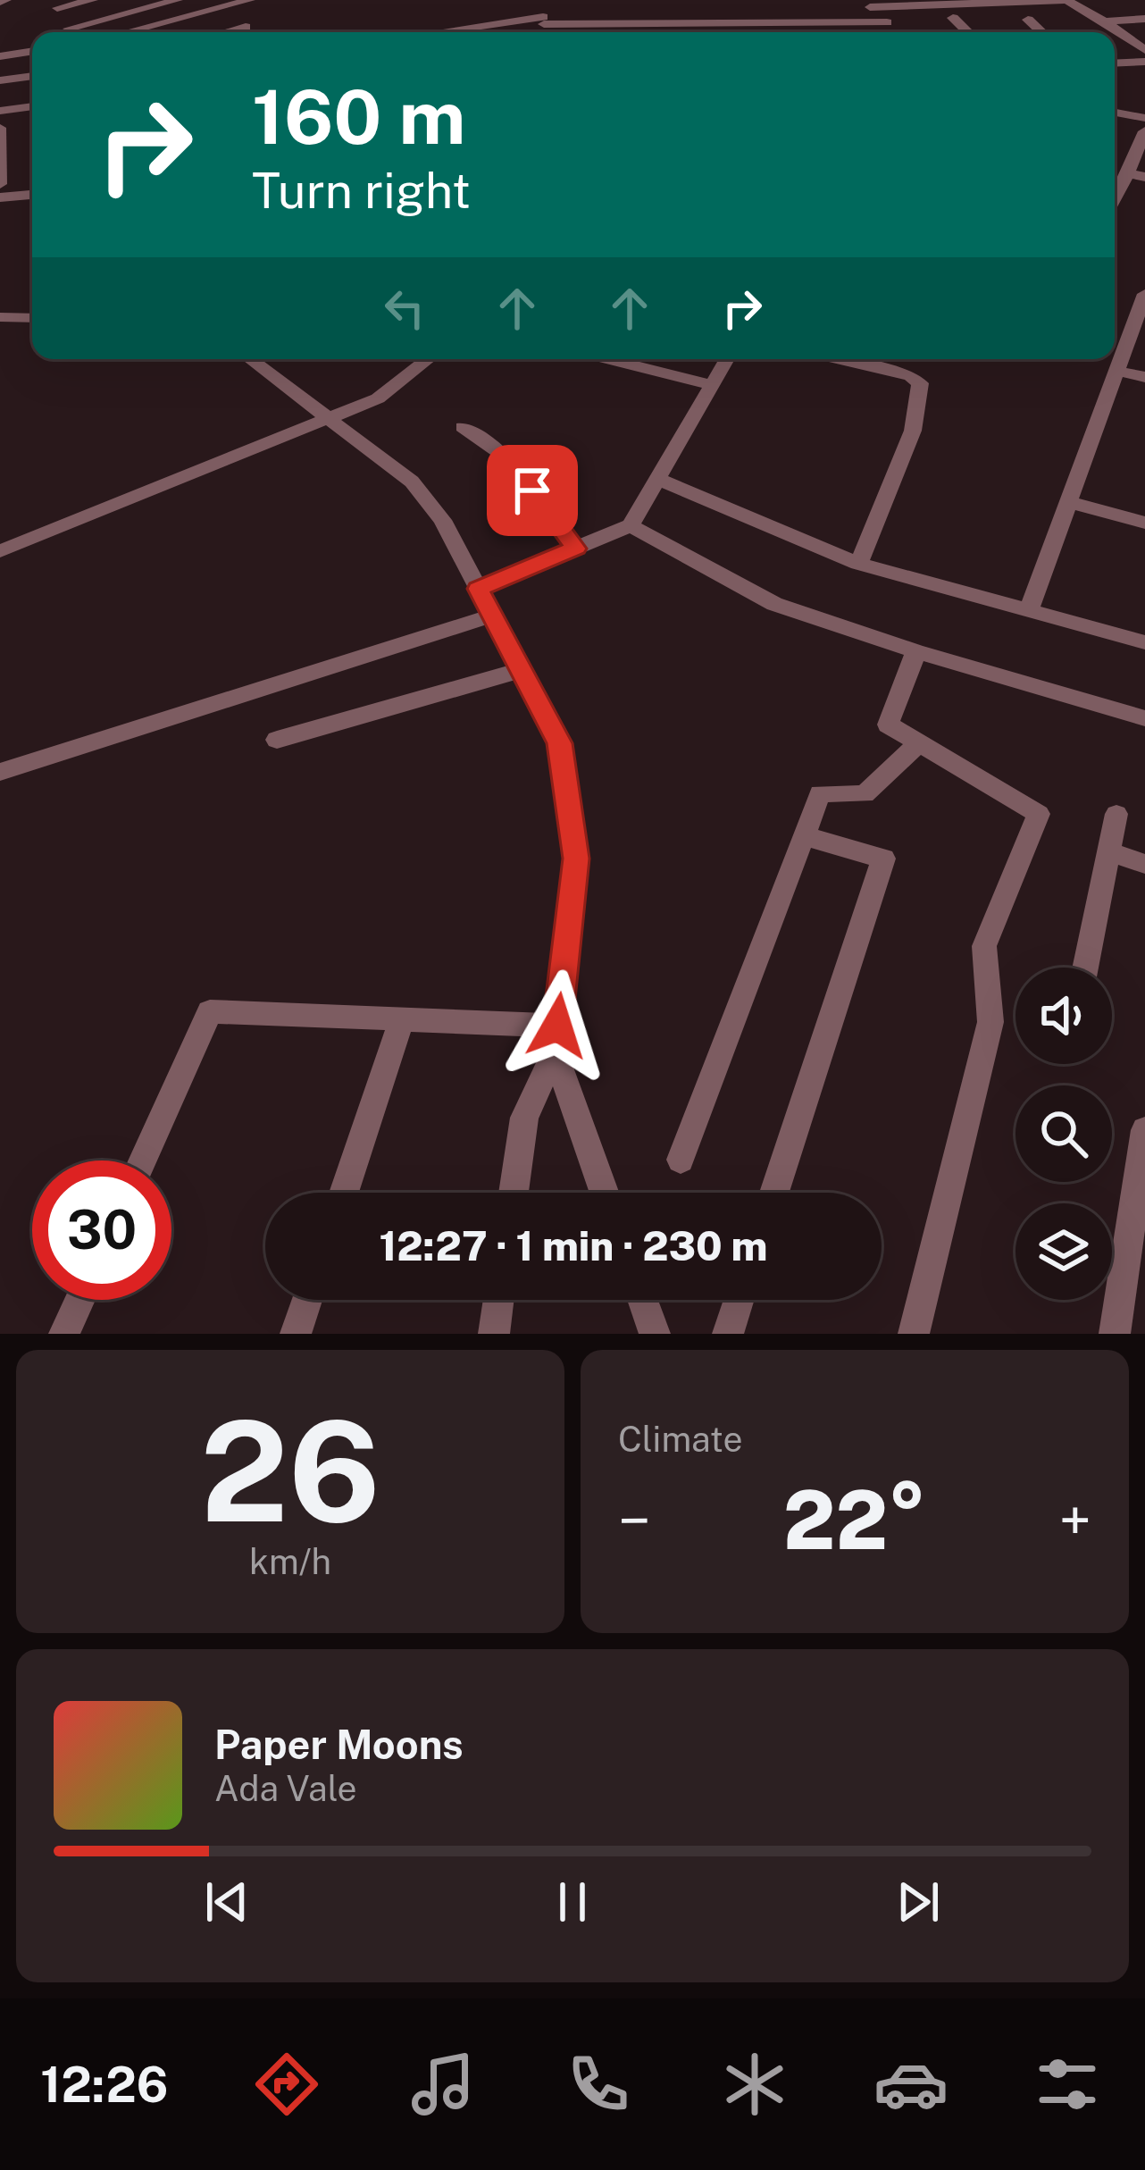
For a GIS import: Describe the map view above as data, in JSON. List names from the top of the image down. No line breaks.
{"page":{"turn":["160 m","Turn right"],"limit":"30","trip":"12:27 · 1 min · 230 m","tile":[["26","km/h"],"Climate"],"heat":["−","22°","+"],"song":["Paper Moons","Ada Vale"],"tabs":"12:26"}}
